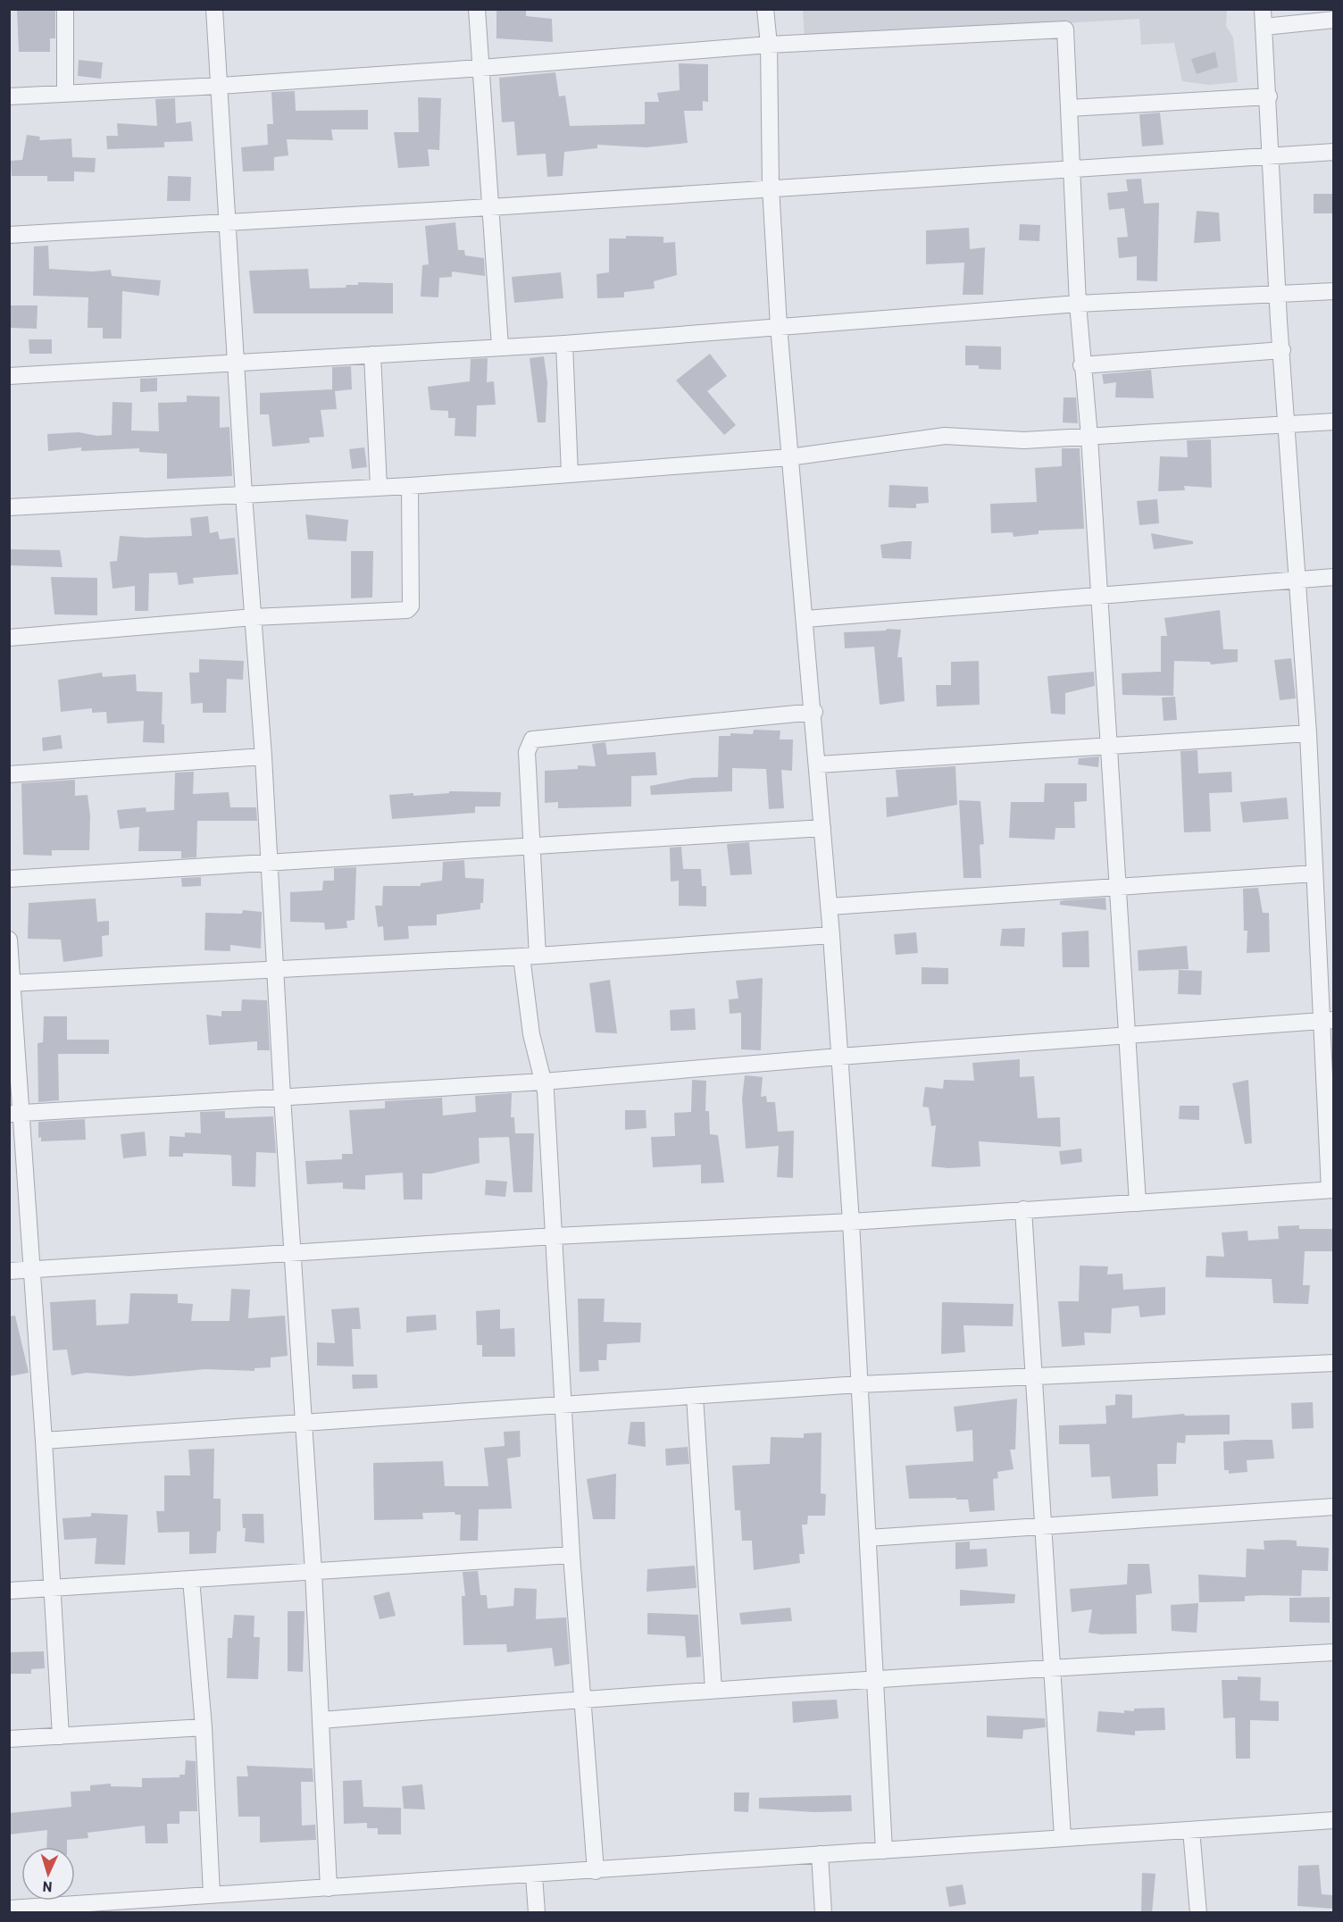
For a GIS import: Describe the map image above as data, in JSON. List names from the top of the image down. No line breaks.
{"north":"bottom"}
